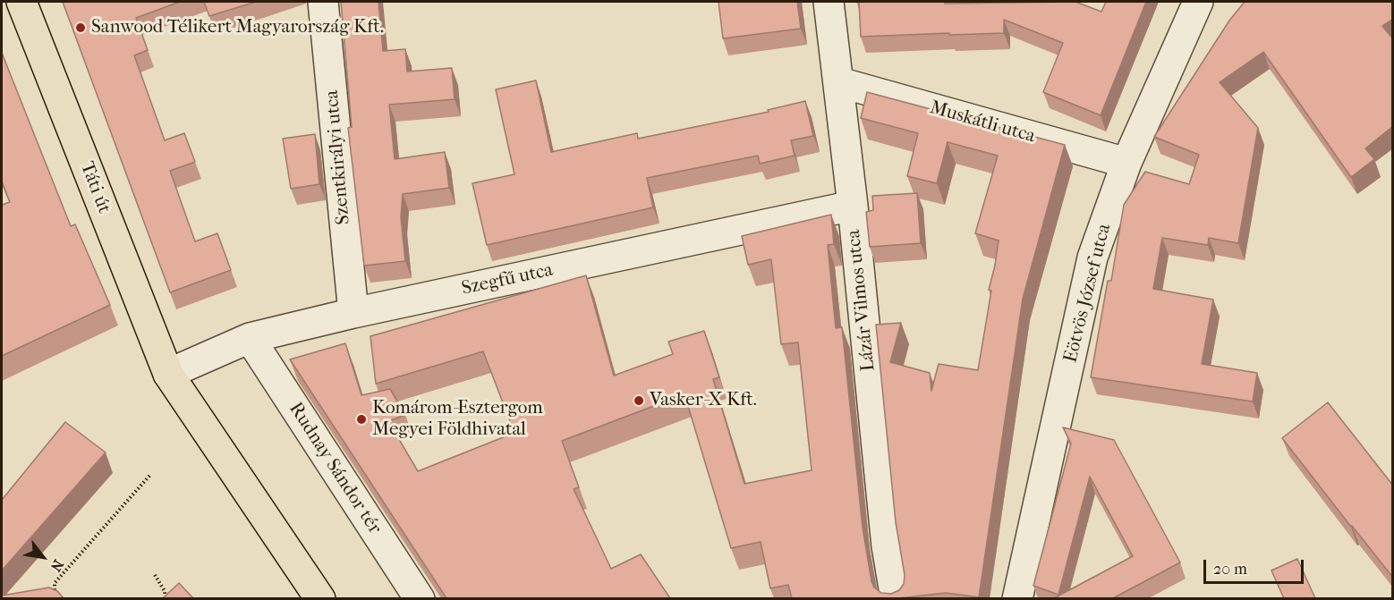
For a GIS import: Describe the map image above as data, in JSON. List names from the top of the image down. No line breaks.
{"streets":{"main road":["Táti út"],"street":["Muskátli utca","Szentkirályi utca","Szegfű utca","Eötvös József utca","Lázár Vilmos utca","Rudnay Sándor tér"]},"crossings":[["Muskátli utca","Eötvös József utca"],["Muskátli utca","Lázár Vilmos utca"],["Szentkirályi utca","Szegfű utca"],["Táti út","Szegfű utca"],["Szegfű utca","Lázár Vilmos utca"],["Szegfű utca","Rudnay Sándor tér"]],"places":["Sanwood Télikert Magyarország Kft.","Vasker-X Kft.","Komárom-Esztergom Megyei Földhivatal"],"scale_bar":"20 m","north":"bottom right"}
